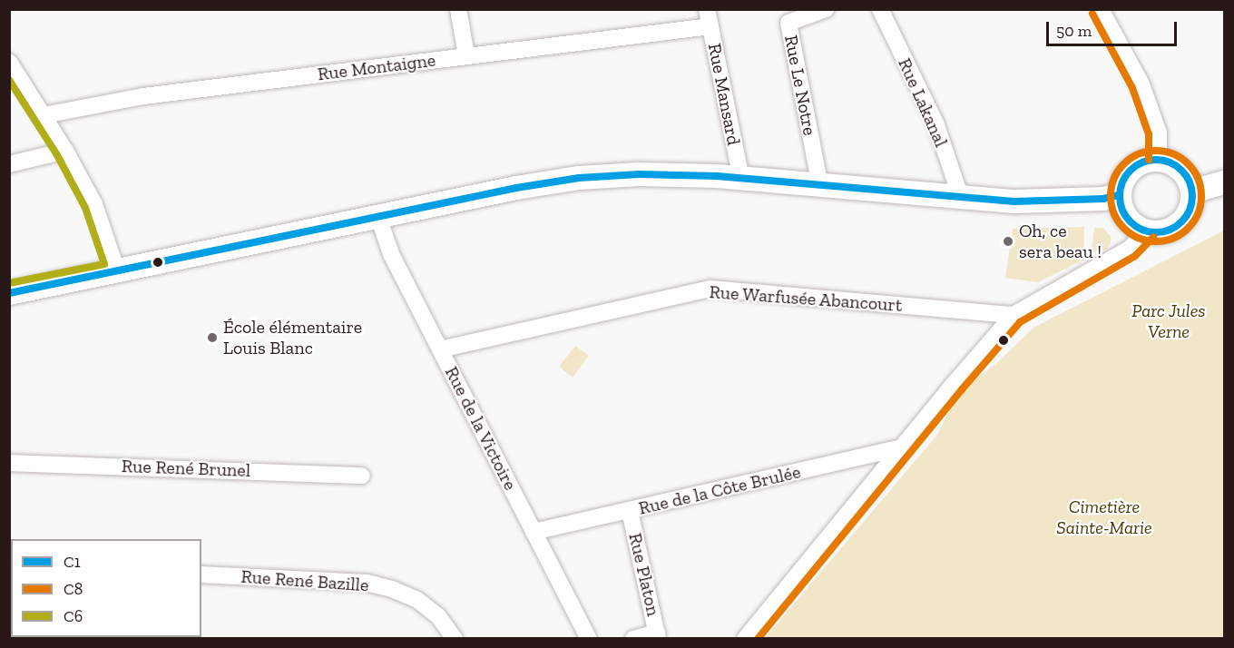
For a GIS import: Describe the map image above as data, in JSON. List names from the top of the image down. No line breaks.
{"streets":{"street":["Rue Montaigne","Rue Le Notre","Rue Mansard","Rue Lakanal","Rue Warfusée Abancourt","Rue de la Victoire","Rue René Brunel","Rue de la Côte Brulée","Rue Platon","Rue René Bazille"]},"crossings":[["Rue Montaigne","Rue Mansard"],["Rue Warfusée Abancourt","Rue de la Victoire"],["Rue de la Victoire","Rue de la Côte Brulée"],["Rue de la Côte Brulée","Rue Platon"]],"parks":["Parc Jules Verne","Cimetière Sainte-Marie"],"places":["Oh, ce sera beau !","École élémentaire Louis Blanc"],"lines":["transit line C8","transit line C6","transit line C1"],"legend":["C1","C8","C6"],"scale_bar":"50 m"}
